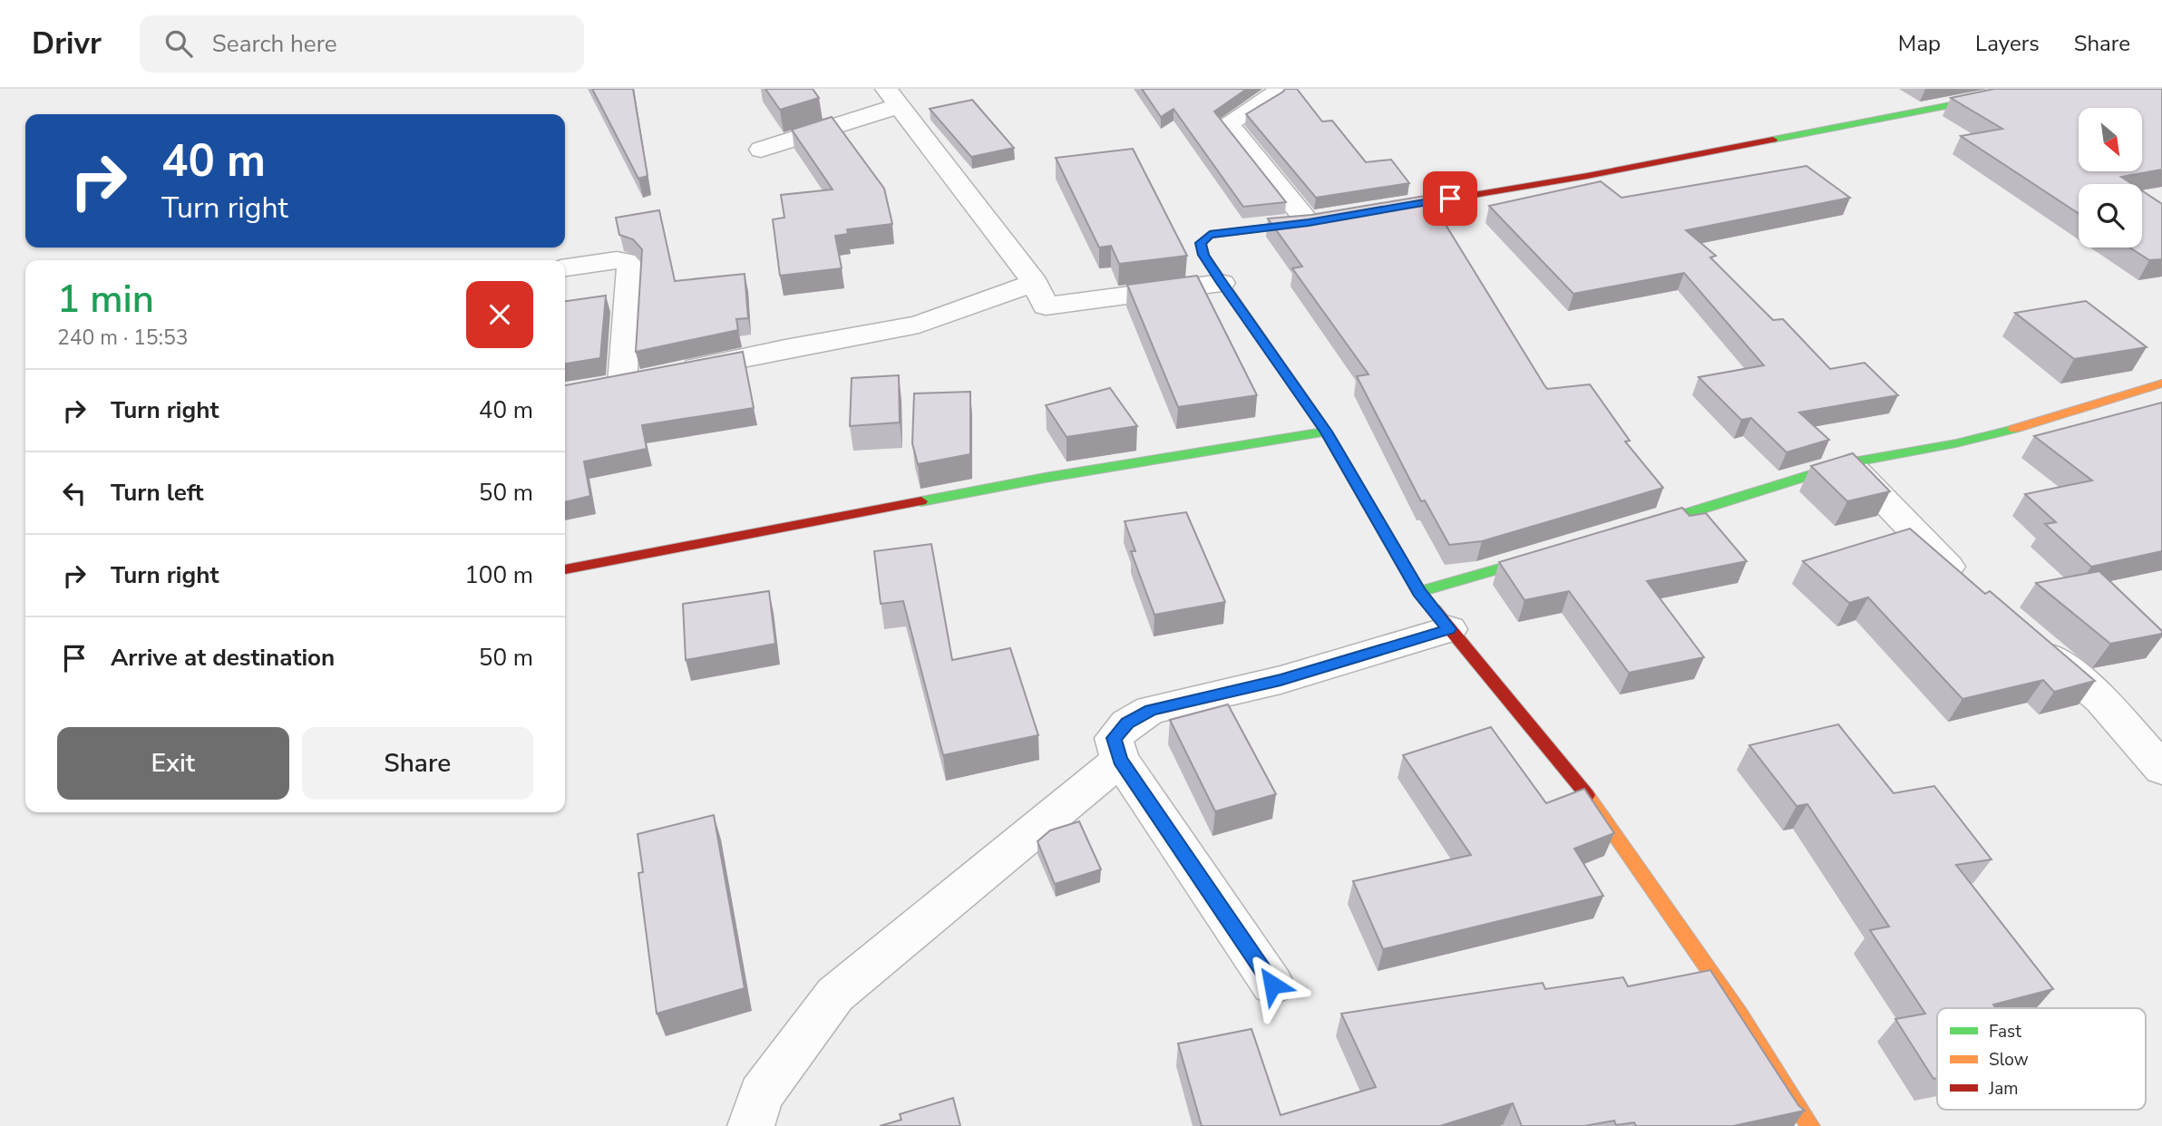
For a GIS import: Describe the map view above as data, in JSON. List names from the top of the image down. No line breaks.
{"legend":["Fast","Slow","Jam"],"north":"bottom right","page":{"header":"Drivr","search":"Search here","nav":["Map","Layers","Share"],"turn":["40 m","Turn right"],"heading":["1 min","240 m · 15:53"],"list":[{"name":"Turn right","value":"40 m"},{"name":"Turn left","value":"50 m"},{"name":"Turn right","value":"100 m"},{"name":"Arrive at destination","value":"50 m"}],"buttons":["Exit","Share"]}}
